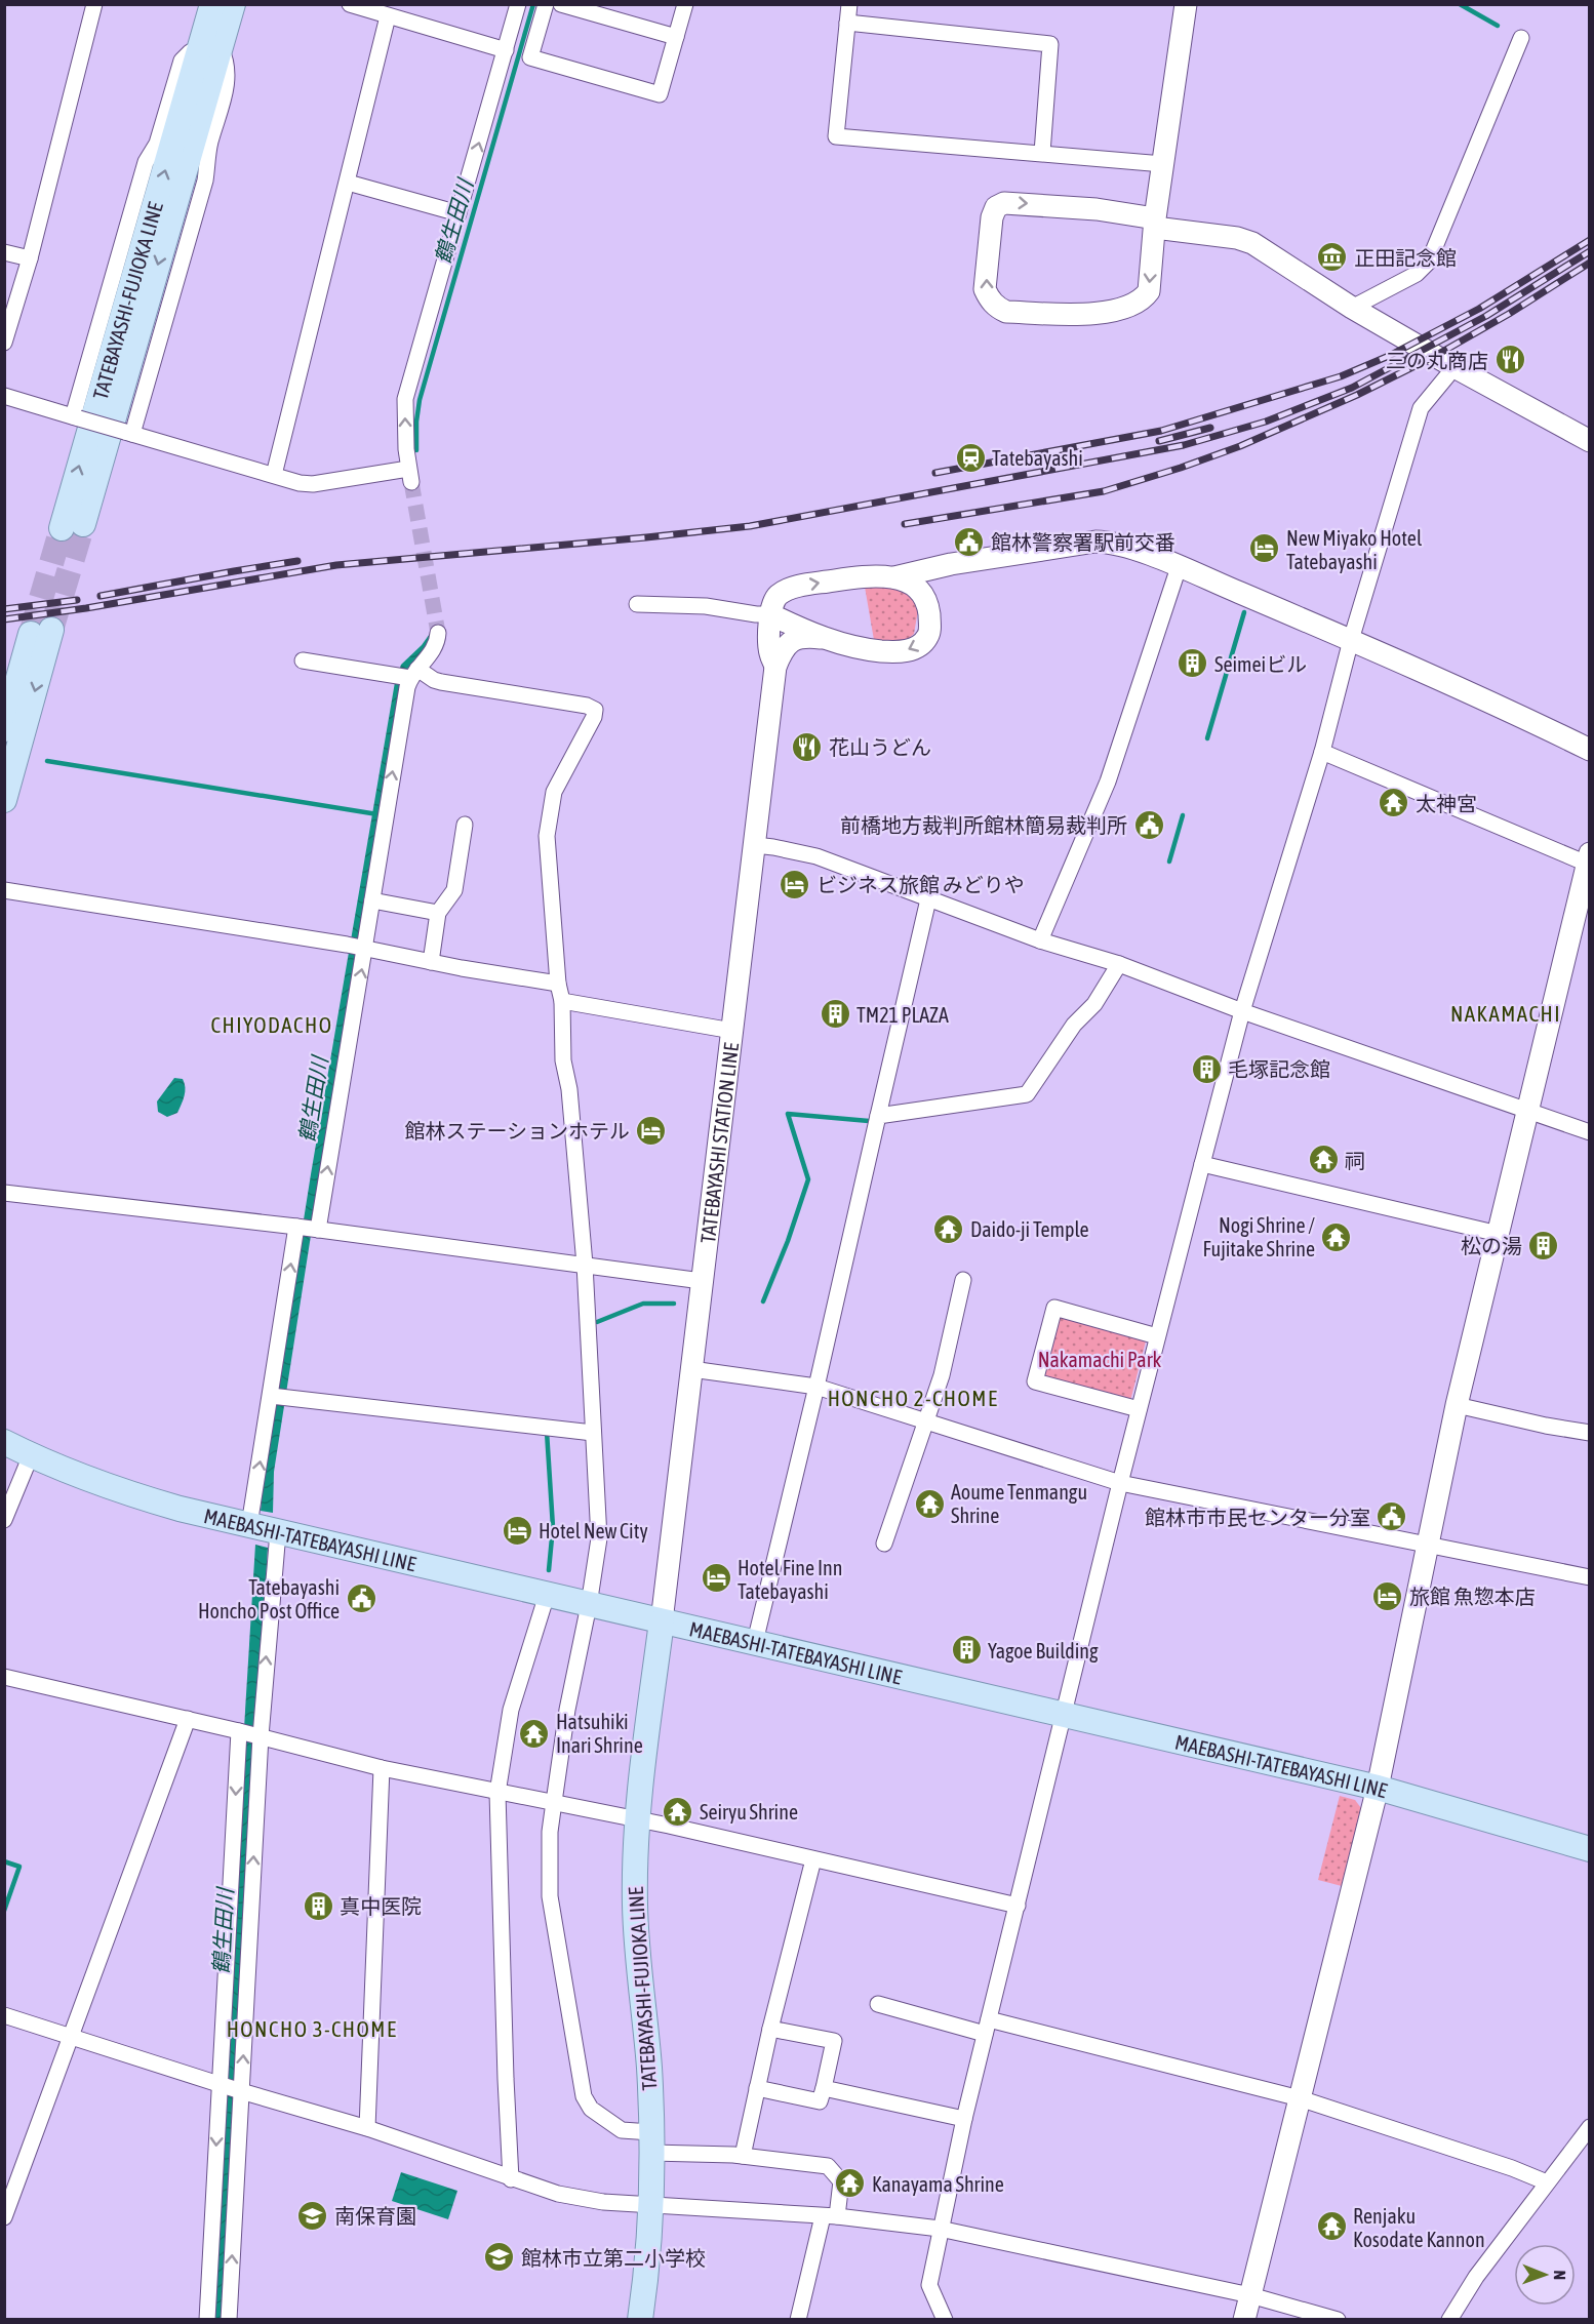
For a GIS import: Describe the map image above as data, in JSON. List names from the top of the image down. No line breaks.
{"streets":{"main road":["TATEBAYASHI-FUJIOKA LINE","MAEBASHI-TATEBAYASHI LINE"],"street":["TATEBAYASHI STATION LINE"]},"crossings":[["TATEBAYASHI-FUJIOKA LINE","TATEBAYASHI STATION LINE"],["TATEBAYASHI-FUJIOKA LINE","MAEBASHI-TATEBAYASHI LINE"],["TATEBAYASHI STATION LINE","MAEBASHI-TATEBAYASHI LINE"]],"districts":["NAKAMACHI","CHIYODACHO","HONCHO 2-CHOME","HONCHO 3-CHOME"],"water":["鶴生田川"],"parks":["Nakamachi Park"],"places":{"museum":["正田記念館"],"restaurant":["三の丸商店","花山うどん"],"station":["Tatebayashi"],"public building":["館林警察署駅前交番","前橋地方裁判所館林簡易裁判所","館林市市民センター分室","Tatebayashi Honcho Post Office"],"hotel":["New Miyako Hotel Tatebayashi","ビジネス旅館 みどりや","館林ステーションホテル","Hotel New City","Hotel Fine Inn Tatebayashi","旅館 魚惣本店"],"building":["Seimeiビル","TM21 PLAZA","毛塚記念館","松の湯","Yagoe Building","真中医院"],"temple":["太神宮","祠","Daido-ji Temple","Nogi Shrine / Fujitake Shrine","Aoume Tenmangu Shrine","Hatsuhiki Inari Shrine","Seiryu Shrine","Kanayama Shrine","Renjaku Kosodate Kannon"],"school or university":["南保育園","館林市立第二小学校"]},"north":"right"}
